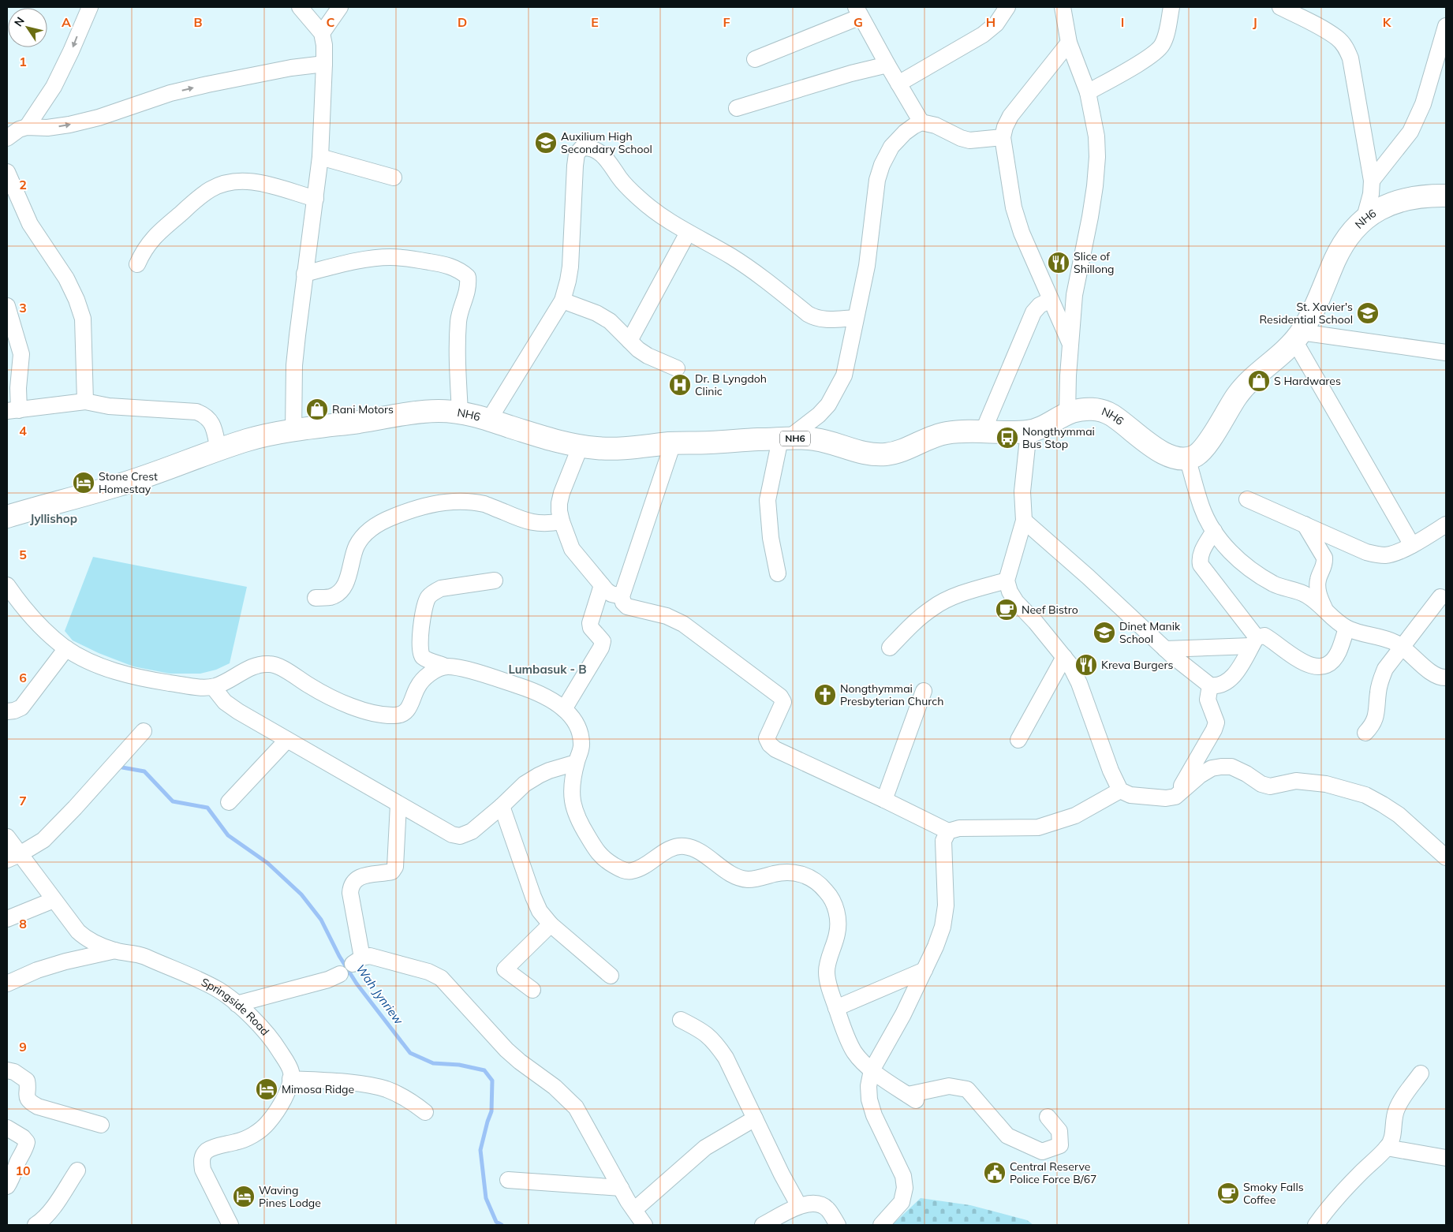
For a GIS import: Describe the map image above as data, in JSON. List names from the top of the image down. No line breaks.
{"streets":{"highway":["NH6"],"street":["Springside Road"]},"districts":["Jyllishop","Lumbasuk - B"],"water":["Wah Jynriew"],"places":{"school or university":["Auxilium High Secondary School","St. Xavier's Residential School","Dinet Manik School"],"restaurant":["Slice of Shillong","Kreva Burgers"],"shop":["S Hardwares","Rani Motors"],"hospital":["Dr. B Lyngdoh Clinic"],"bus stop":["Nongthymmai Bus Stop"],"hotel":["Stone Crest Homestay","Mimosa Ridge","Waving Pines Lodge"],"cafe":["Neef Bistro","Smoky Falls Coffee"],"church":["Nongthymmai Presbyterian Church"],"public building":["Central Reserve Police Force B/67"]},"north":"top left","grid":{"columns":["A","B","C","D","E","F","G","H","I","J","K"],"rows":["1","2","3","4","5","6","7","8","9","10"]}}
